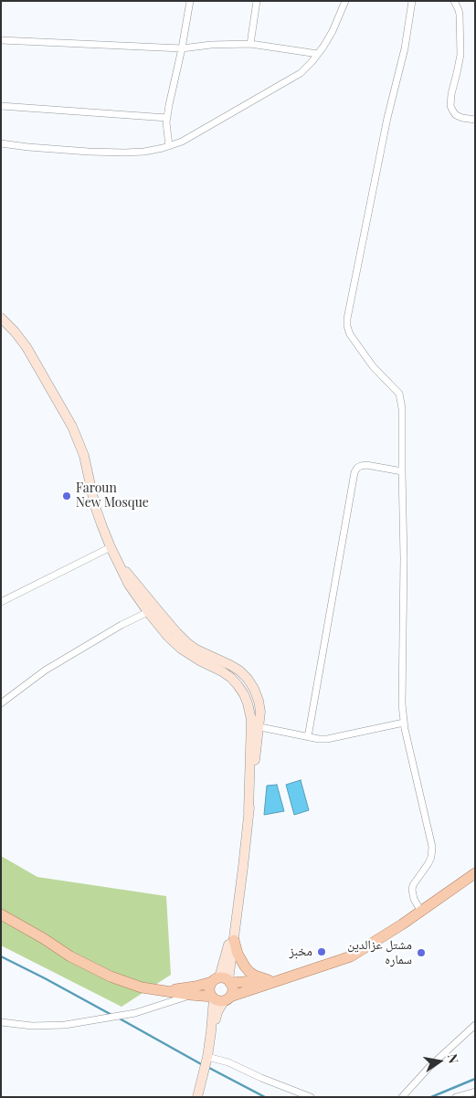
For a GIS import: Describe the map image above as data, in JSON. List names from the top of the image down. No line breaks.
{"places":["Faroun New Mosque","مخبز","مشتل عزالدين سماره"],"north":"right"}
